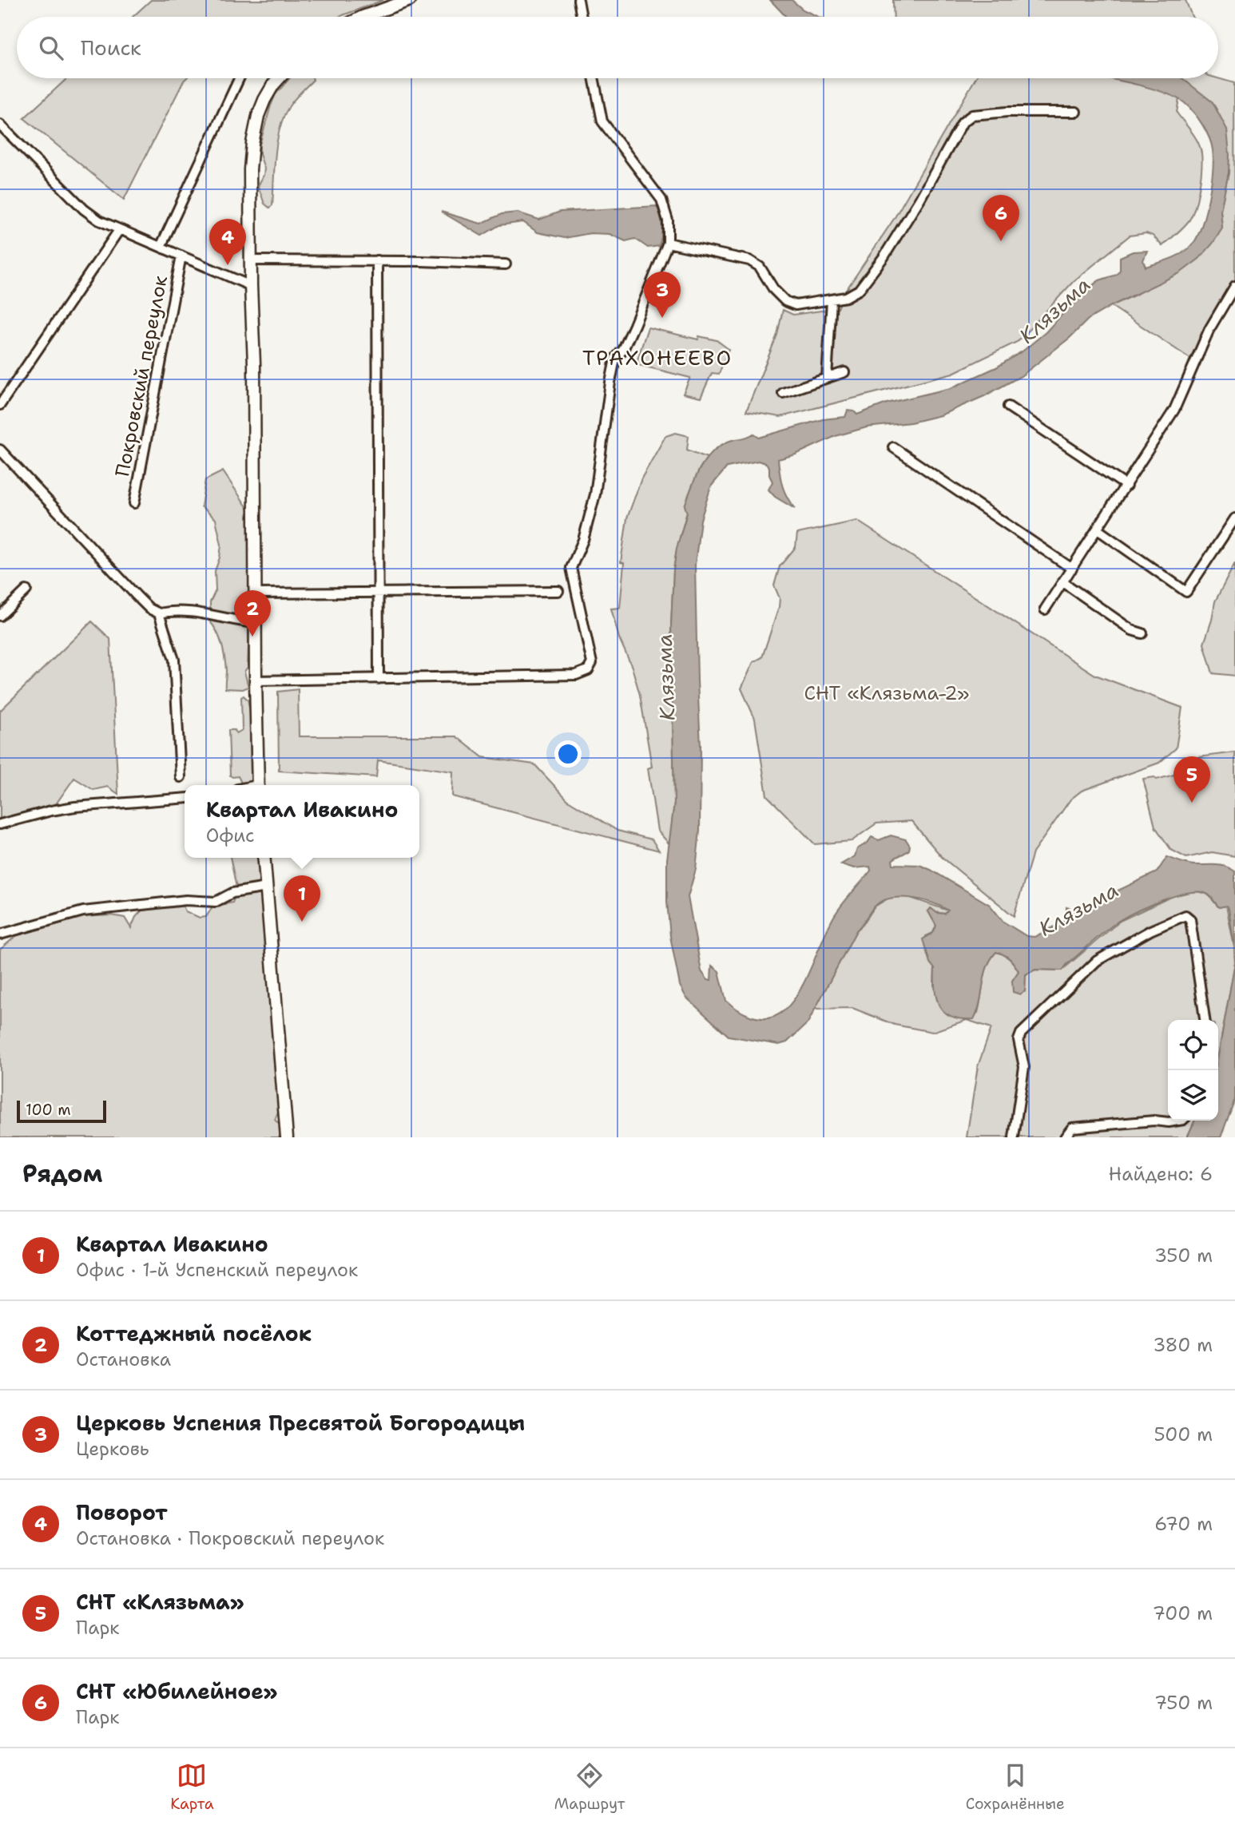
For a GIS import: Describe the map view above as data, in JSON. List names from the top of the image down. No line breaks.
{"streets":{"street":["Покровский переулок"]},"districts":["ТРАХОНЕЕВО"],"water":["Клязьма"],"parks":["СНТ «Клязьма-2»"],"scale_bar":"100 m","page":{"search":"Поиск","pins":["6","4","3","2","5","1"],"popup":["Квартал Ивакино","Офис"],"scale":"100 m","heading":["Рядом","Найдено: 6"],"list":[{"mark":"1","name":"Квартал Ивакино","note":"Офис · 1-й Успенский переулок","value":"350 m"},{"mark":"2","name":"Коттеджный посёлок","note":"Остановка","value":"380 m"},{"mark":"3","name":"Церковь Успения Пресвятой Богородицы","note":"Церковь","value":"500 m"},{"mark":"4","name":"Поворот","note":"Остановка · Покровский переулок","value":"670 m"},{"mark":"5","name":"СНТ «Клязьма»","note":"Парк","value":"700 m"},{"mark":"6","name":"СНТ «Юбилейное»","note":"Парк","value":"750 m"}],"nav":["Карта","Маршрут","Сохранённые"]}}
